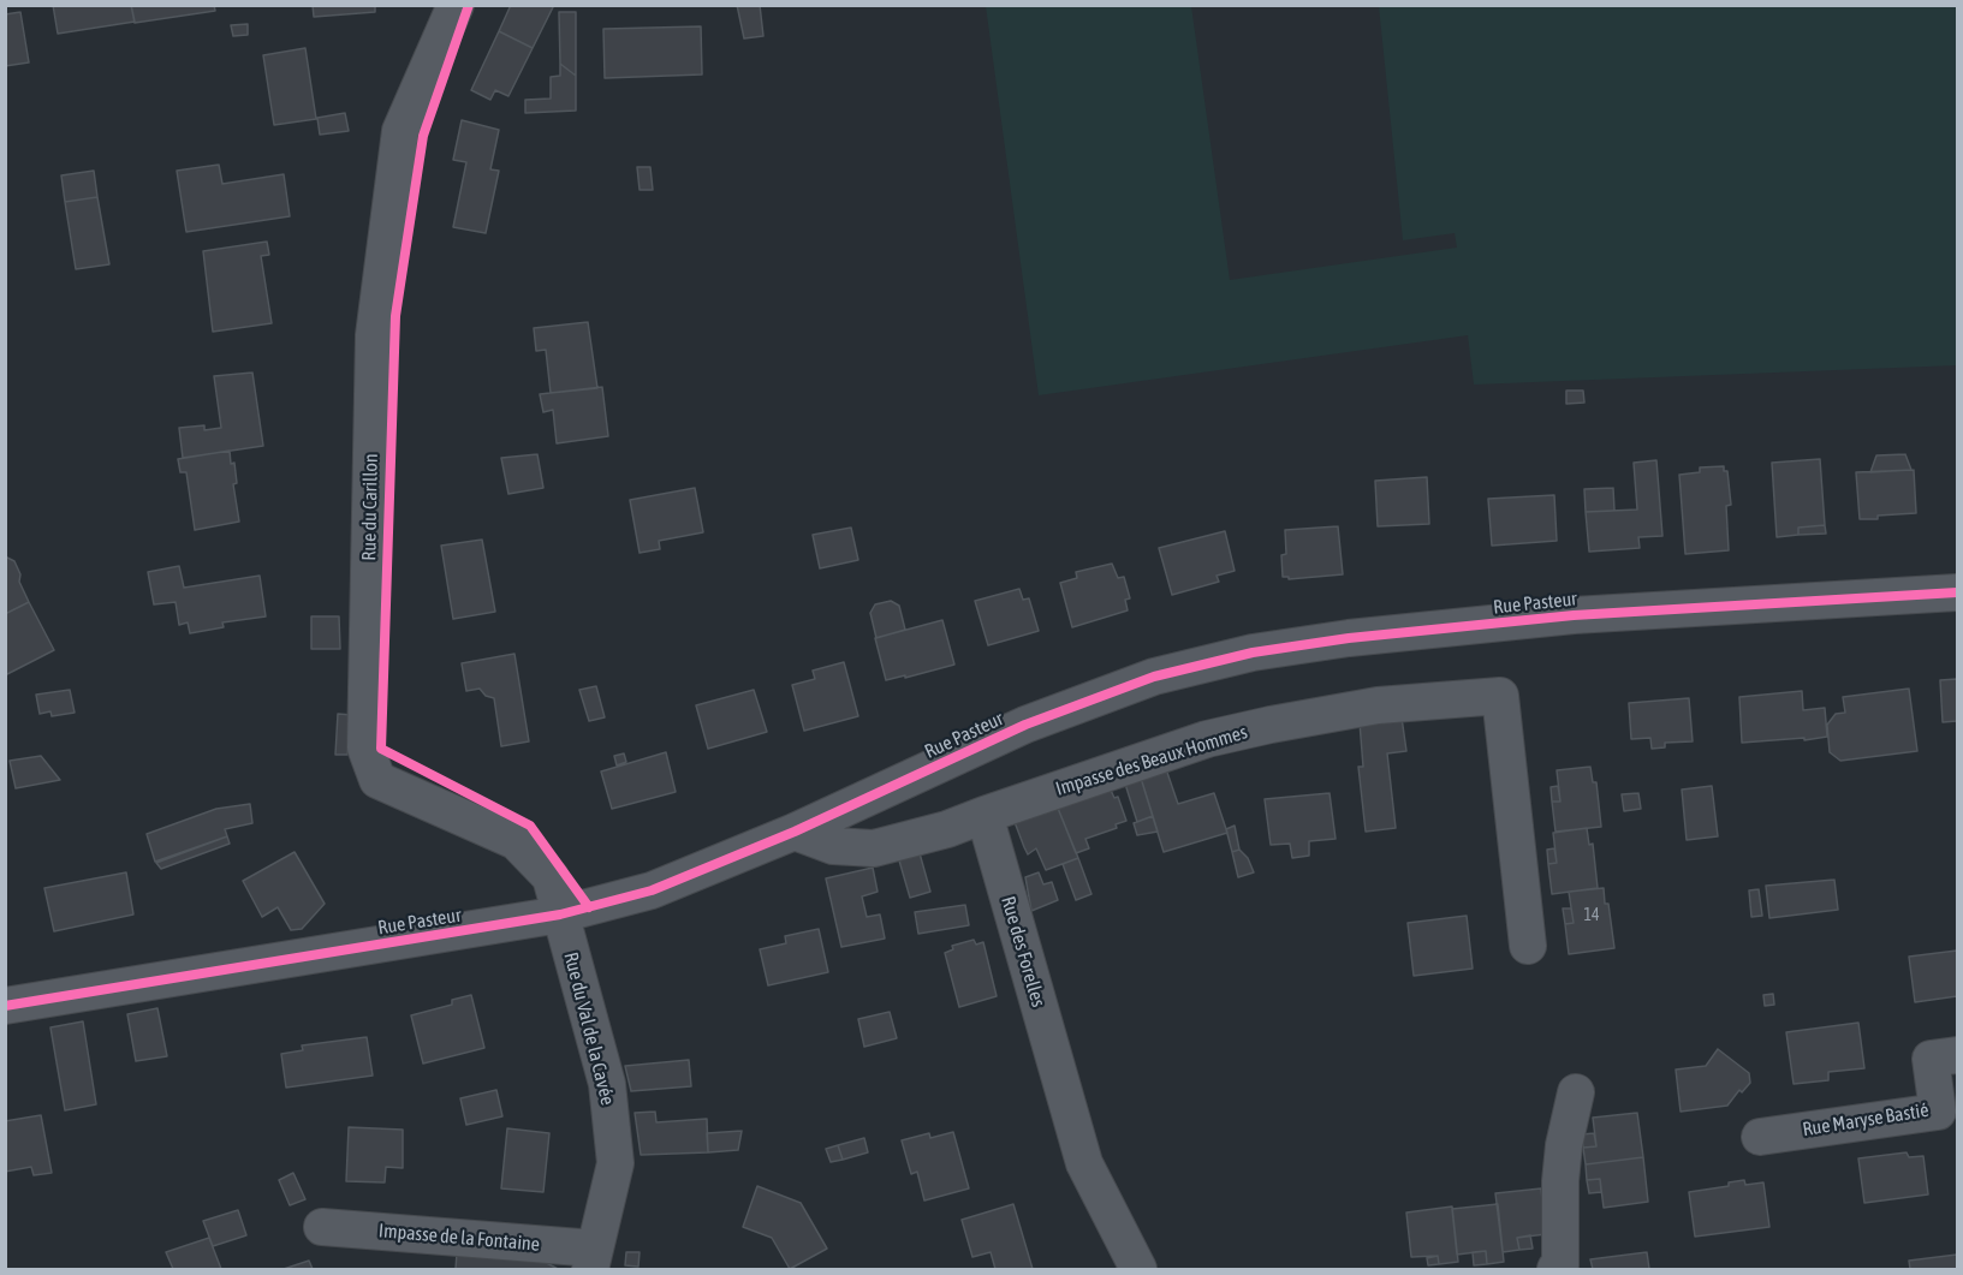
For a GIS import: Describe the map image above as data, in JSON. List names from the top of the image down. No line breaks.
{"streets":{"street":["Rue du Carillon","Rue Pasteur","Impasse des Beaux Hommes","Rue des Forelles","Rue du Val de la Cavée","Rue Maryse Bastié","Impasse de la Fontaine"]},"crossings":[["Rue du Carillon","Rue Pasteur"],["Rue du Carillon","Rue du Val de la Cavée"],["Rue Pasteur","Rue du Val de la Cavée"],["Impasse des Beaux Hommes","Rue des Forelles"],["Rue du Val de la Cavée","Impasse de la Fontaine"]],"house_numbers":["14"]}
